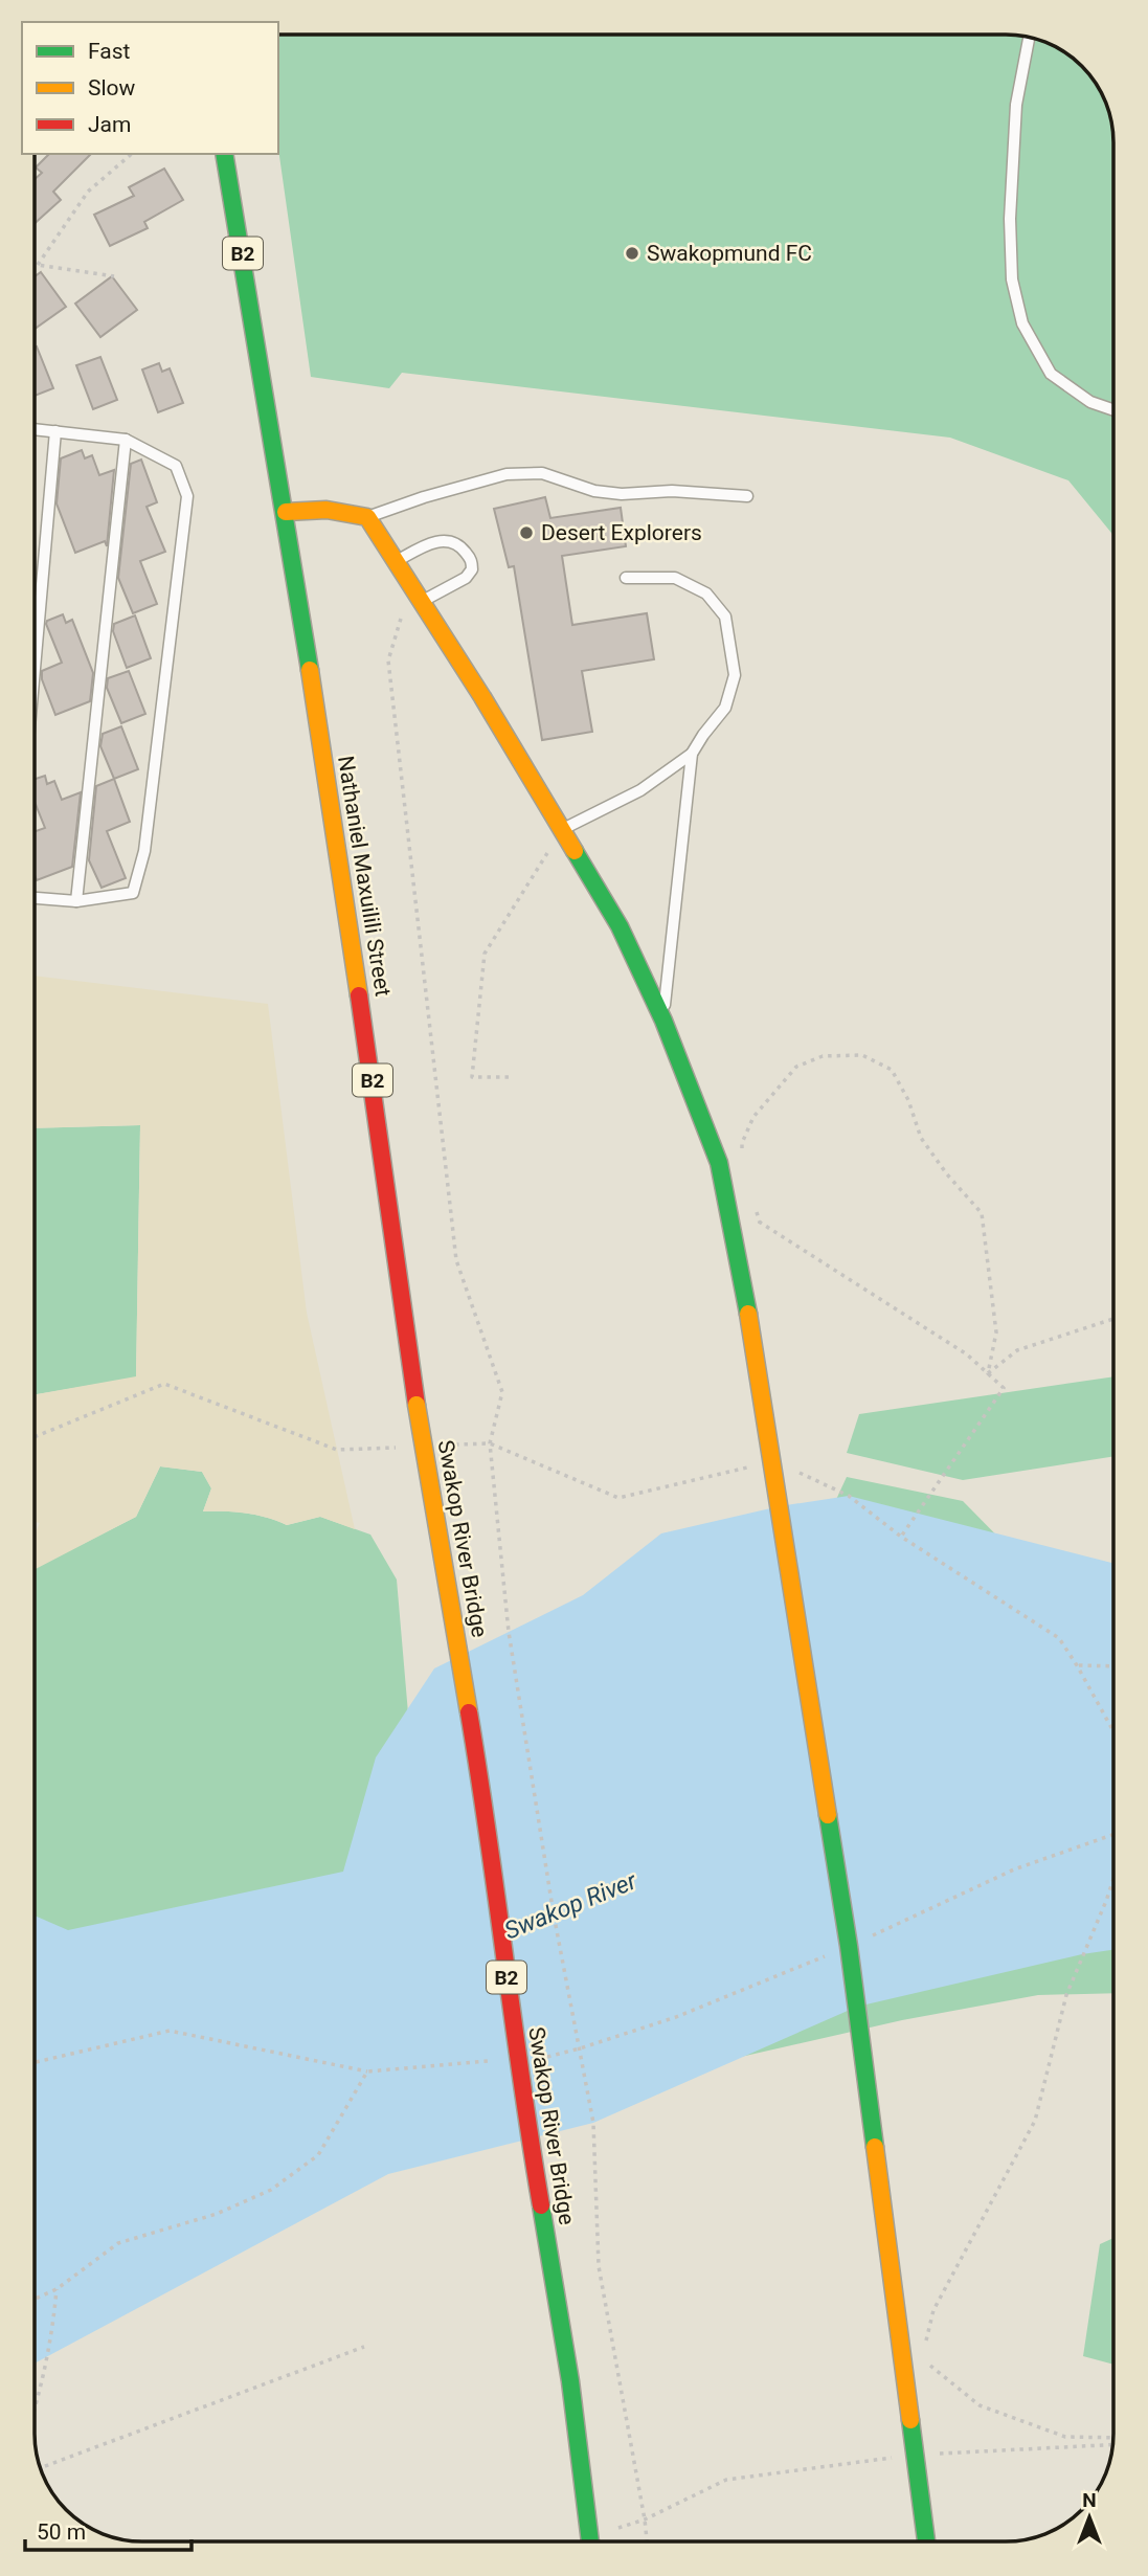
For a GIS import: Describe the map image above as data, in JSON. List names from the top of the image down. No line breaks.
{"streets":{"main road":["B2","Nathaniel Maxuilili Street","Swakop River Bridge"]},"crossings":[["Nathaniel Maxuilili Street","Swakop River Bridge"]],"water":["Swakop River"],"places":["Swakopmund FC","Desert Explorers"],"legend":["Fast","Slow","Jam"],"scale_bar":"50 m","north":"top"}
